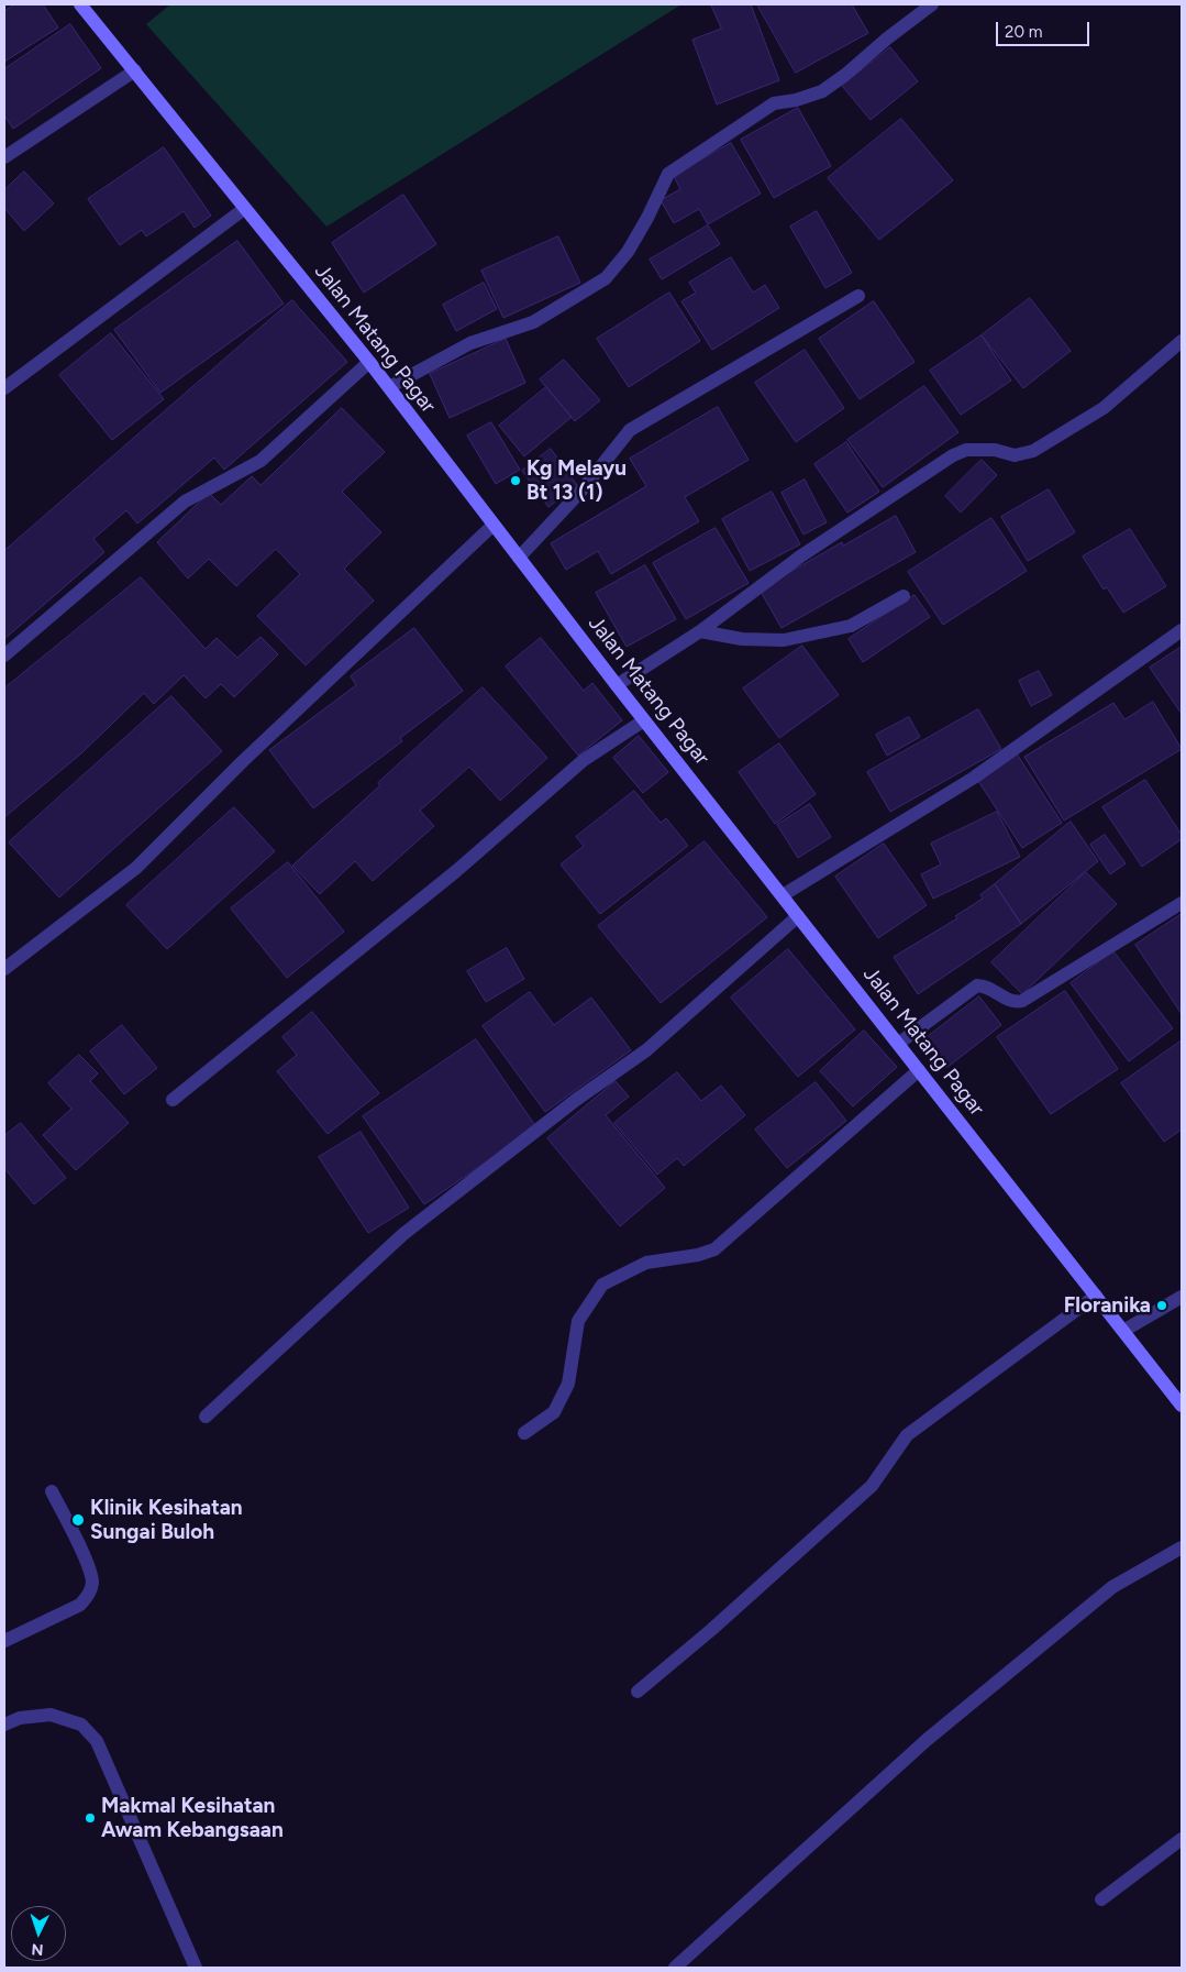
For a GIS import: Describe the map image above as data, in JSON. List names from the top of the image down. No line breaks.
{"streets":{"main road":["Jalan Matang Pagar"]},"places":["Kg Melayu Bt 13 (1)","Floranika","Klinik Kesihatan Sungai Buloh","Makmal Kesihatan Awam Kebangsaan"],"scale_bar":"20 m","north":"bottom"}
